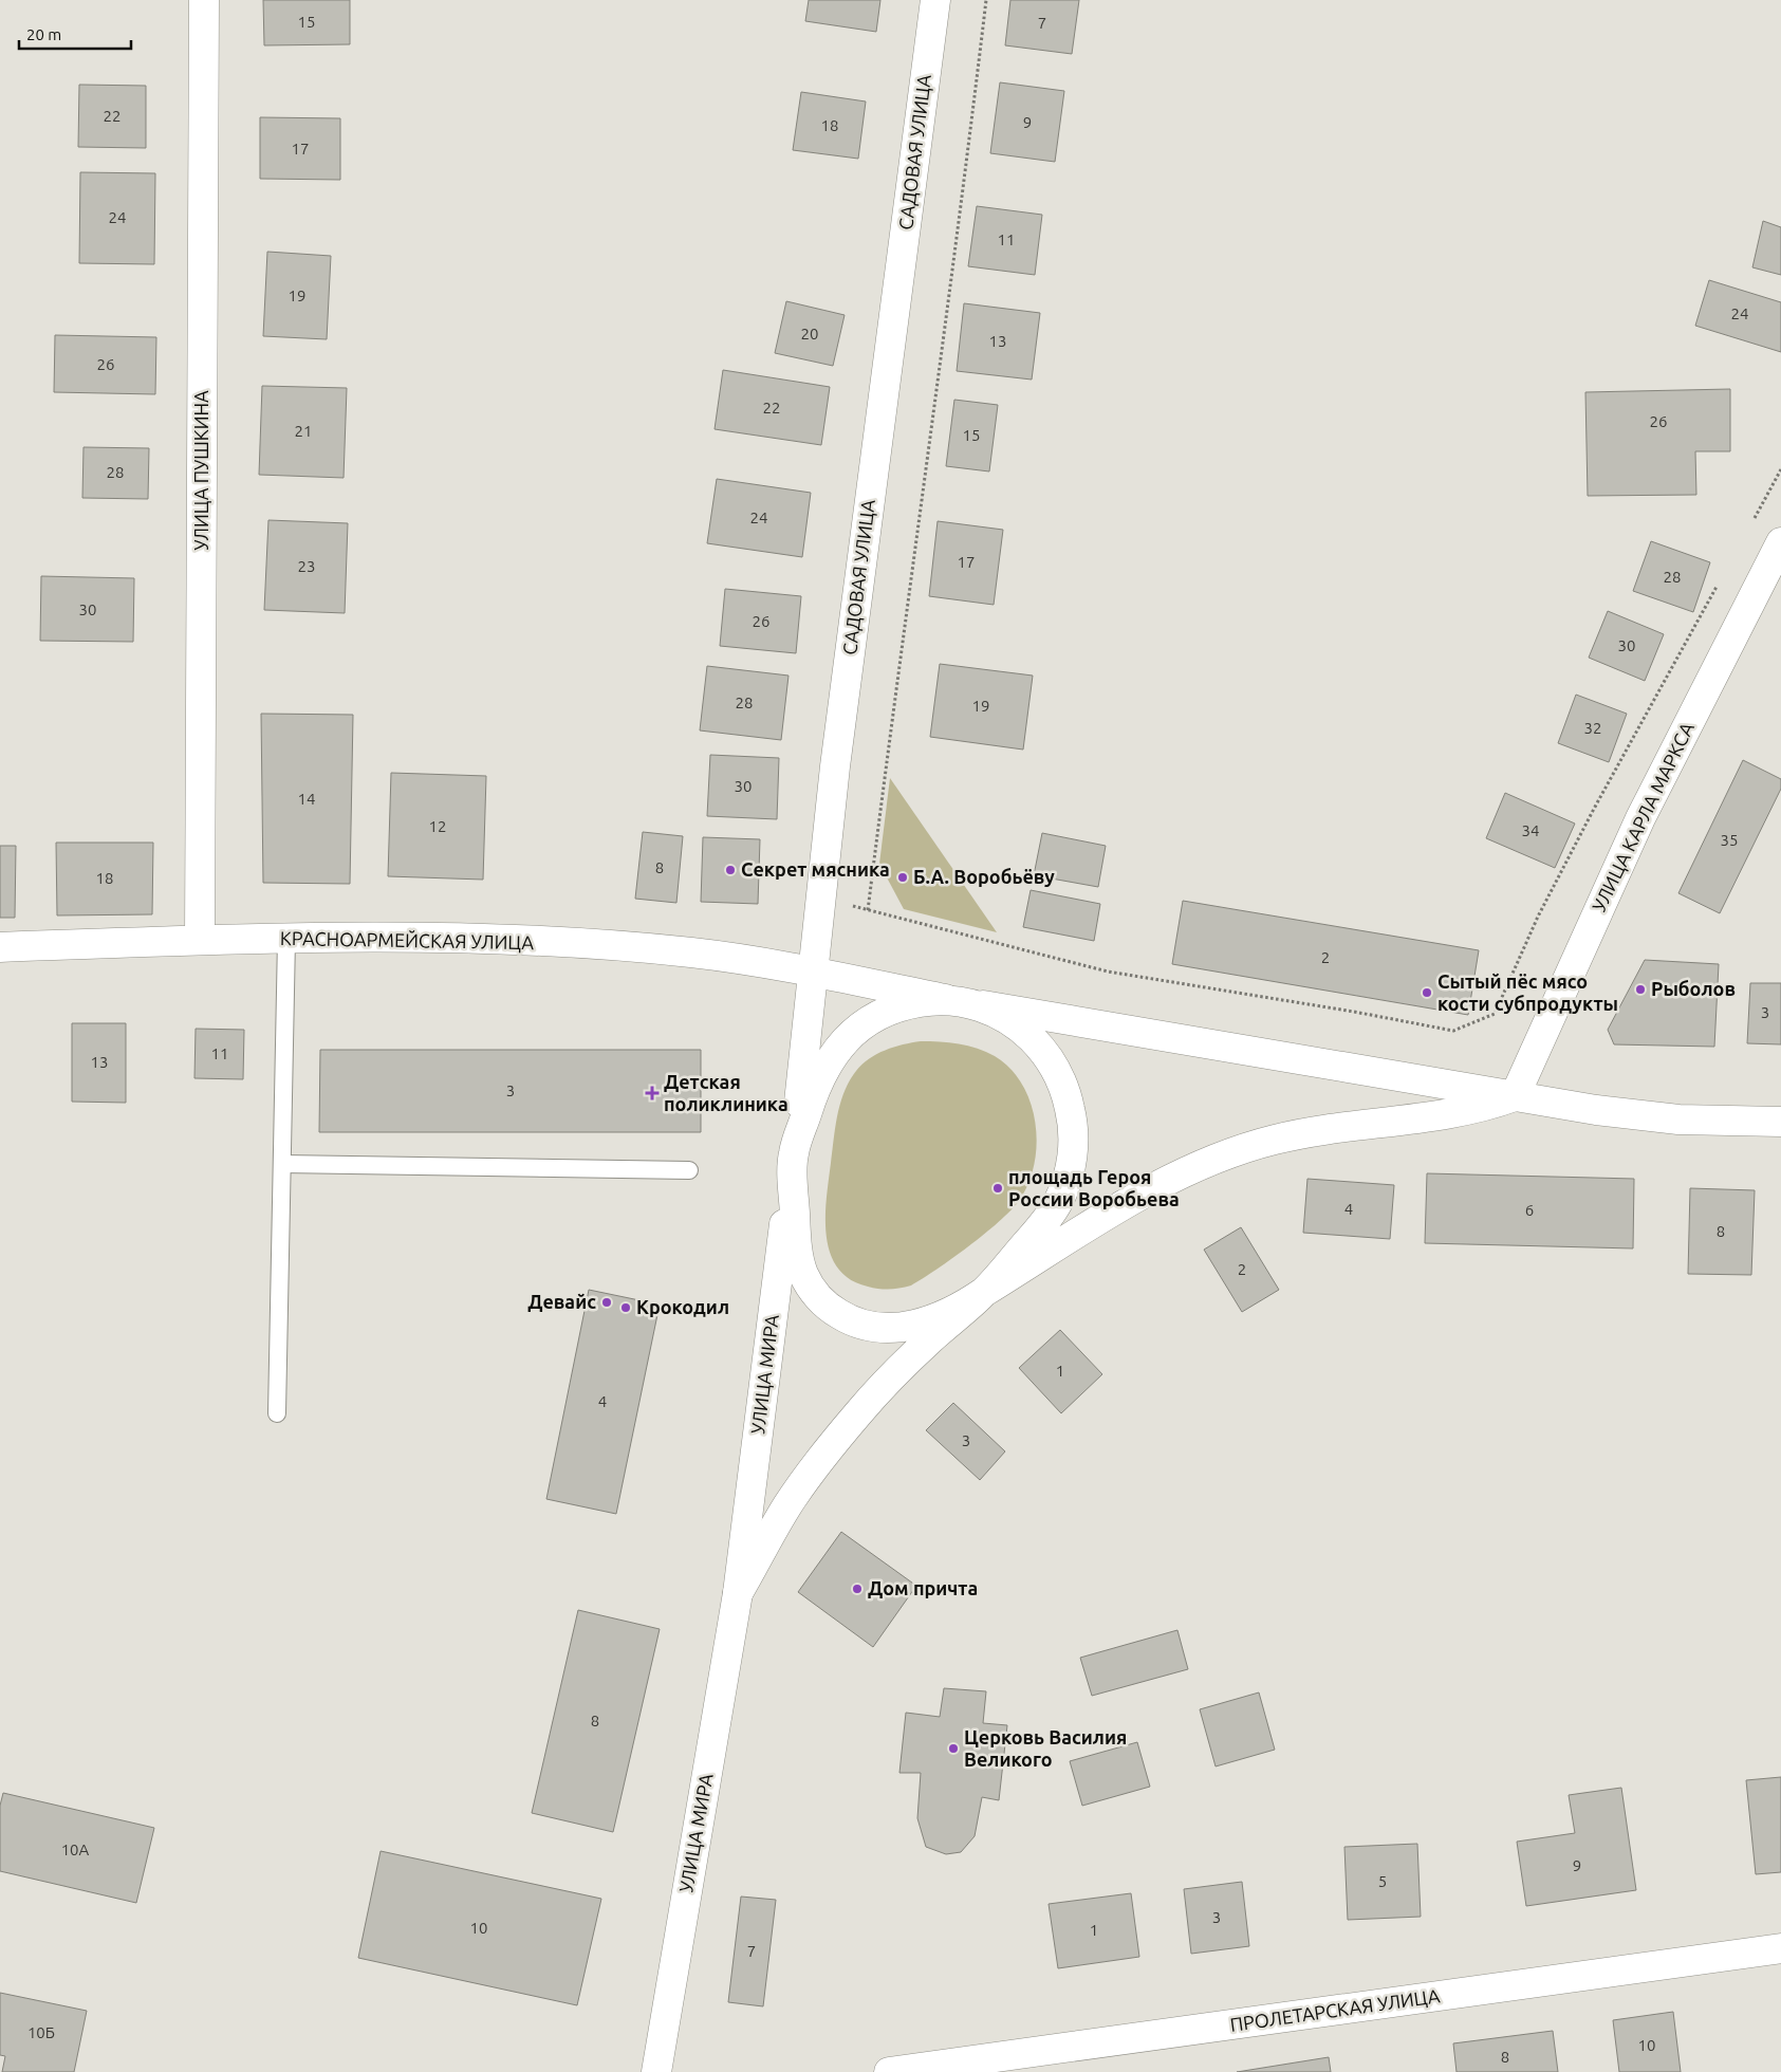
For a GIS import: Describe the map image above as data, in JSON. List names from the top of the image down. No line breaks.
{"streets":{"main road":["САДОВАЯ УЛИЦА","УЛИЦА ПУШКИНА","УЛИЦА КАРЛА МАРКСА","КРАСНОАРМЕЙСКАЯ УЛИЦА","УЛИЦА МИРА","ПРОЛЕТАРСКАЯ УЛИЦА"]},"crossings":[["САДОВАЯ УЛИЦА","КРАСНОАРМЕЙСКАЯ УЛИЦА"],["САДОВАЯ УЛИЦА","УЛИЦА МИРА"],["УЛИЦА ПУШКИНА","КРАСНОАРМЕЙСКАЯ УЛИЦА"]],"places":{"other":["Секрет мясника","Б.А. Воробьёву","Рыболов","Сытый пёс мясо кости субпродукты","площадь Героя России Воробьева","Девайс","Крокодил","Дом причта","Церковь Василия Великого"],"health":["Детская поликлиника"]},"house_numbers":["15","7","22","9","18","17","24","11","19","24","20","13","26","22","26","21","15","28","24","17","23","28","30","26","30","28","19","32","30","14","12","34","35","8","18","2","3","11","13","3","4","6","8","2","1","4","3","8","10А","9","5","3","10","1","7","10Б","10","8"],"scale_bar":"20 m"}
